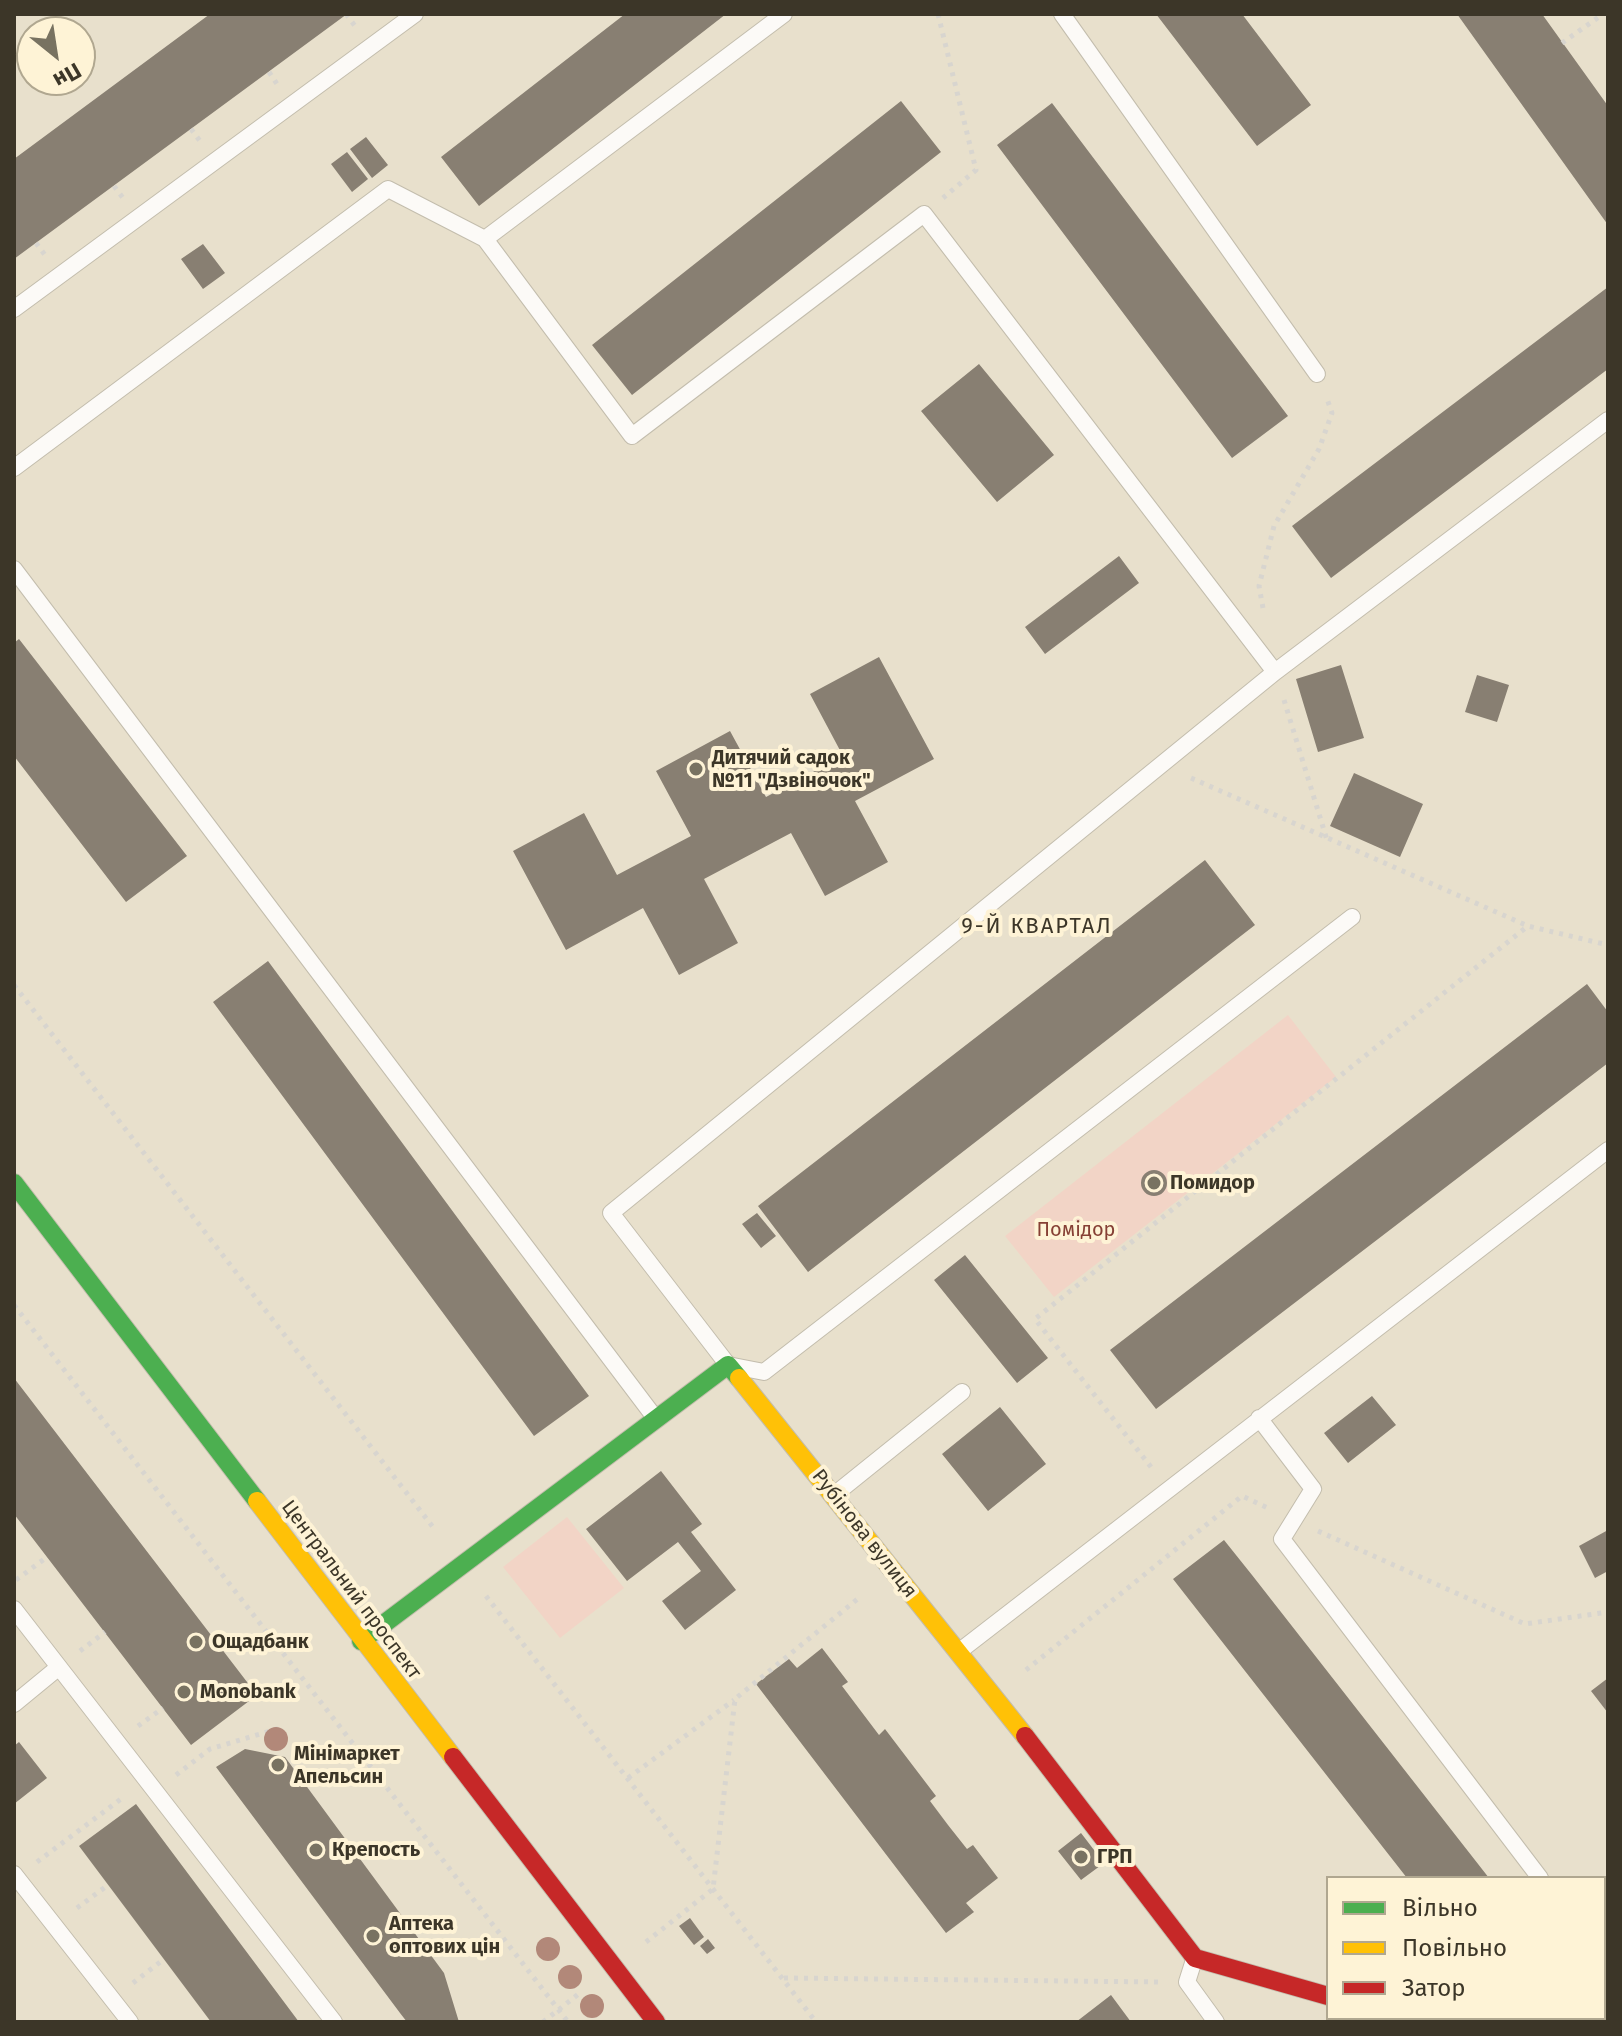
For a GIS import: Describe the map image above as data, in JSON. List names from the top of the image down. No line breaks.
{"streets":{"street":["Рубінова вулиця","Центральний проспект"]},"districts":["9-Й КВАРТАЛ"],"parks":["Помідор"],"places":["Дитячий садок №11 \"Дзвіночок\"","Помидор","Ощадбанк","Monobank","Мінімаркет Апельсин","Крепость","ГРП","Аптека оптових цін"],"legend":["Вільно","Повільно","Затор"],"north":"bottom right"}
